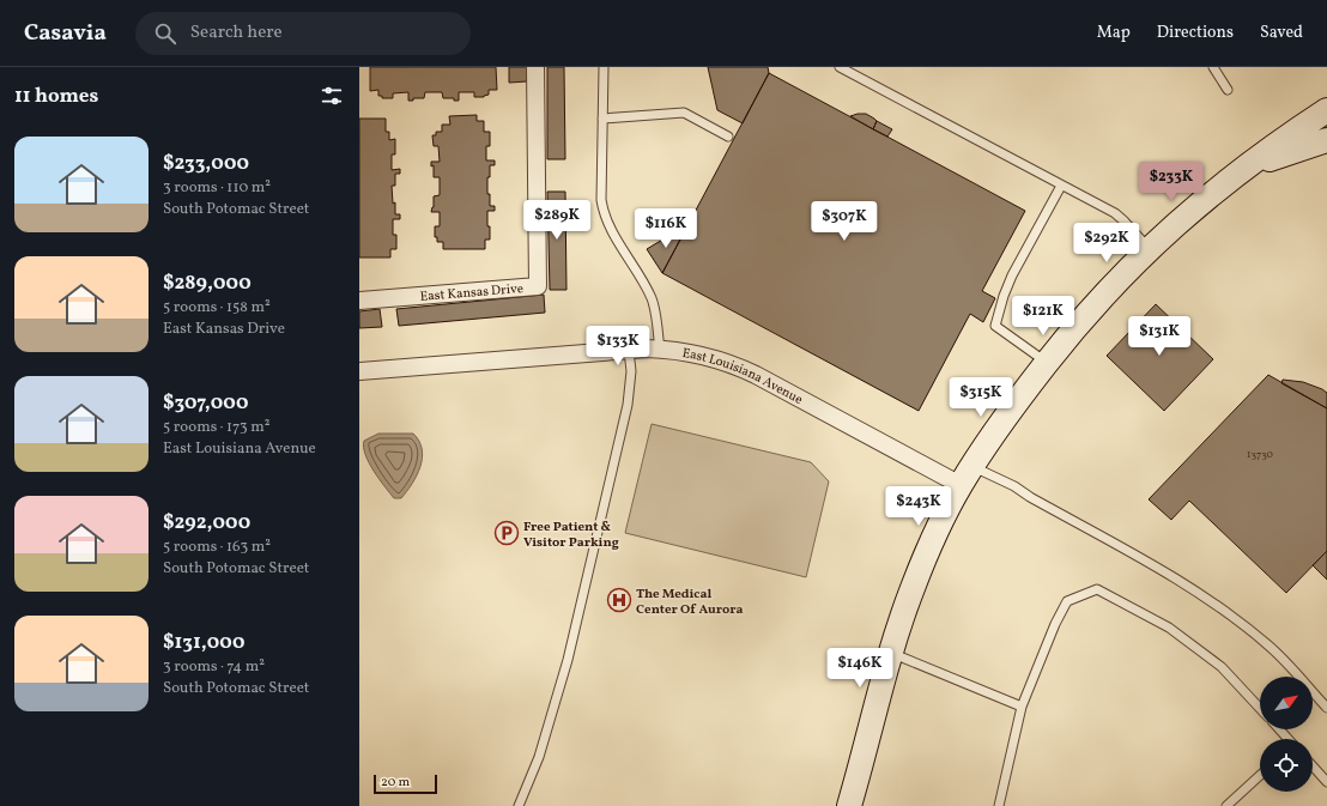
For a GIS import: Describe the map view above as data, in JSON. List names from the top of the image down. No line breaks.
{"streets":{"street":["East Kansas Drive","East Louisiana Avenue"]},"places":{"parking":["Free Patient & Visitor Parking"],"hospital":["The Medical Center Of Aurora"]},"house_numbers":["13730"],"scale_bar":"20 m","north":"top right","page":{"header":"Casavia","search":"Search here","nav":["Map","Directions","Saved"],"heading":"11 homes","list":[{"name":"$233,000","note":"3 rooms · 110 m² · South Potomac Street"},{"name":"$289,000","note":"5 rooms · 158 m² · East Kansas Drive"},{"name":"$307,000","note":"5 rooms · 173 m² · East Louisiana Avenue"},{"name":"$292,000","note":"5 rooms · 163 m² · South Potomac Street"},{"name":"$131,000","note":"3 rooms · 74 m² · South Potomac Street"}],"price":["$233K","$289K","$307K","$116K","$292K","$121K","$131K","$133K","$315K","$243K","$146K"],"scale":"20 m"}}
